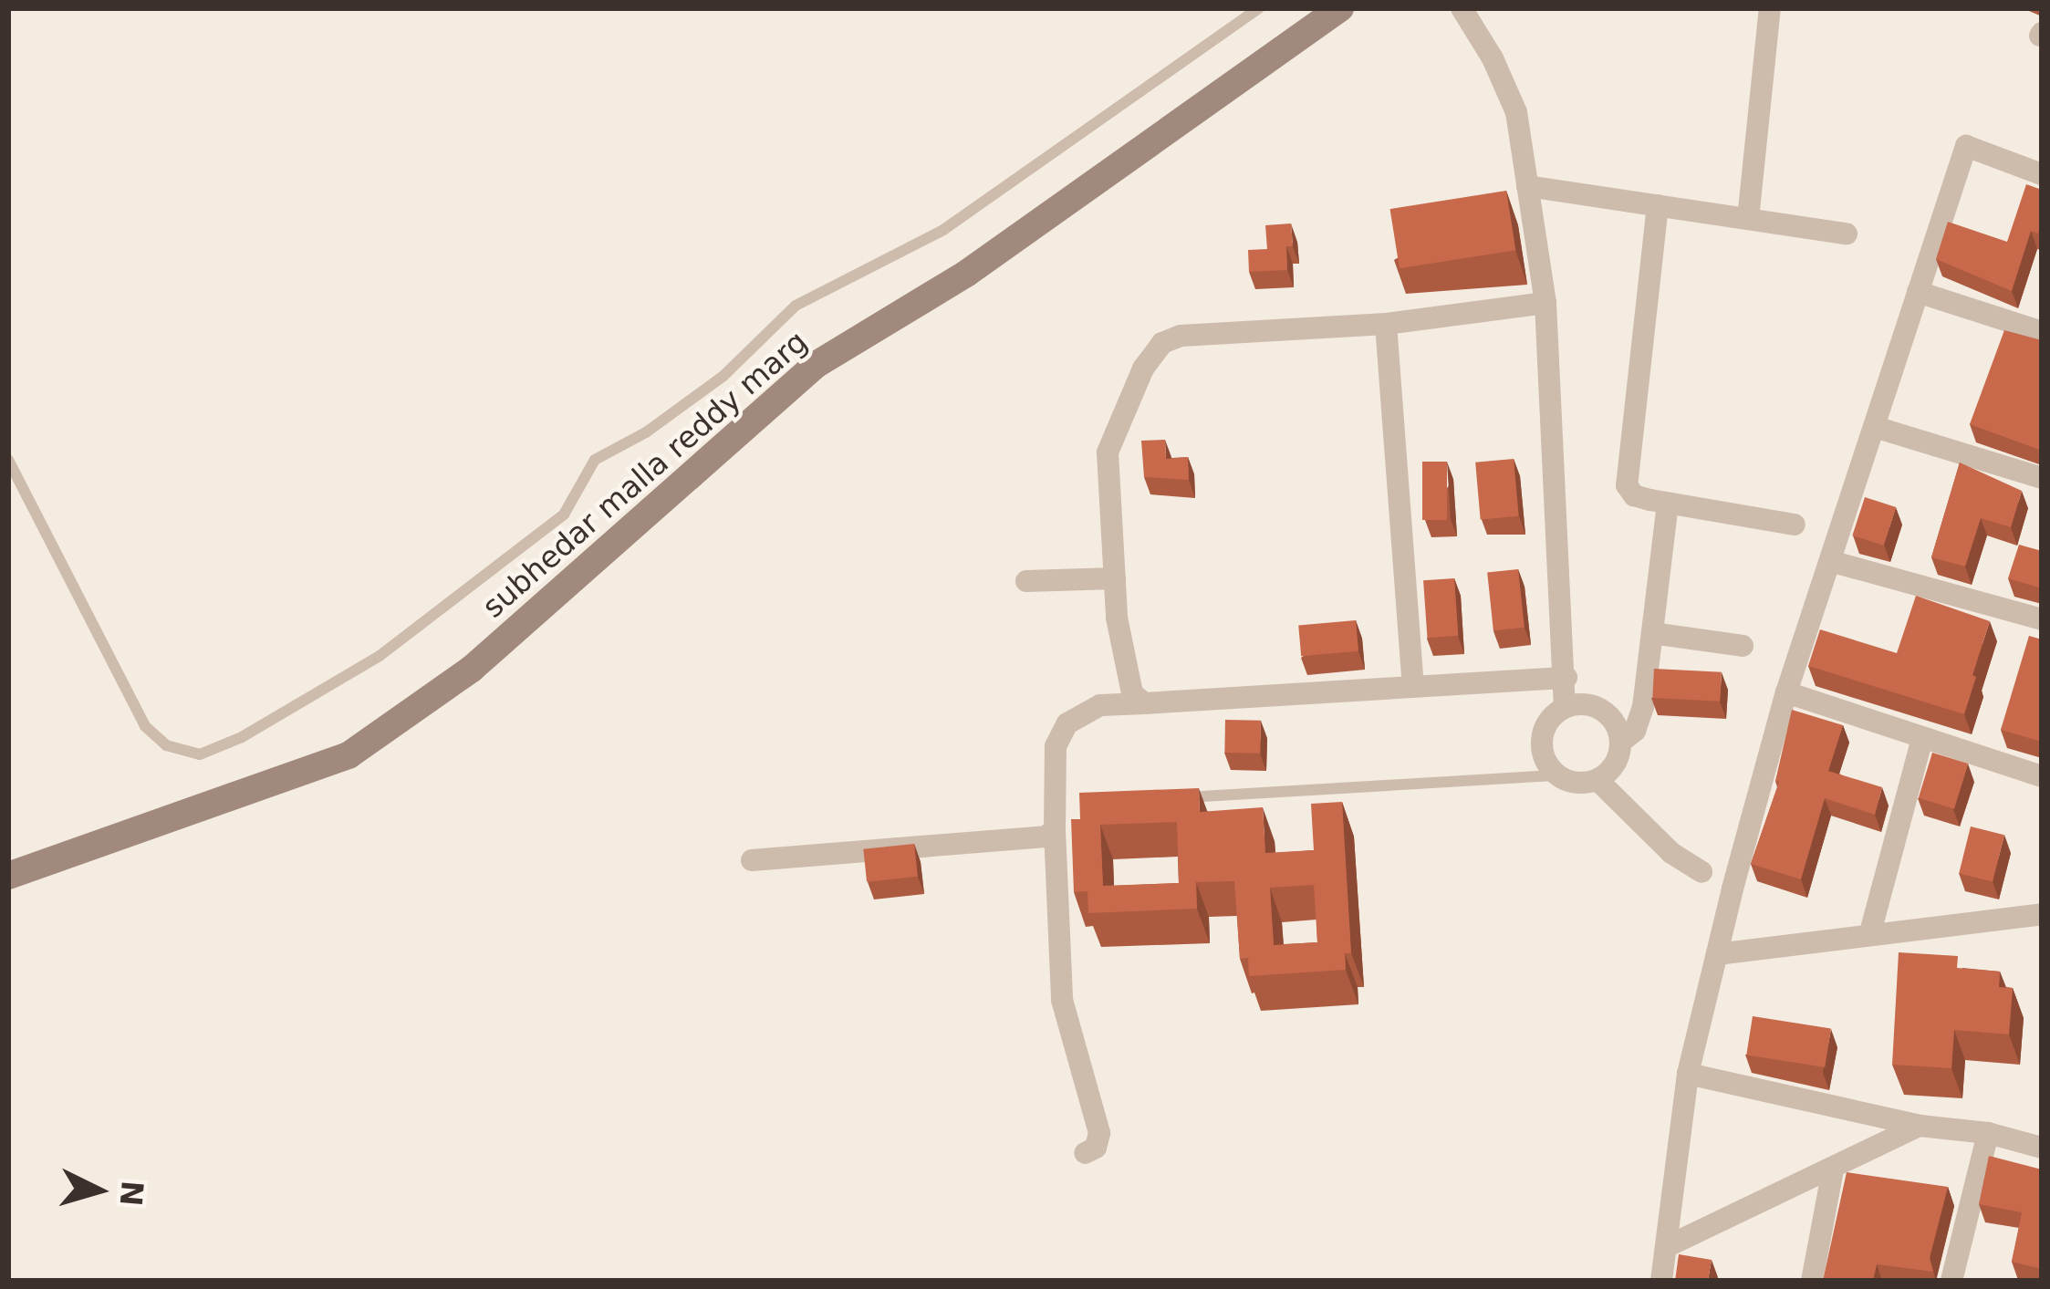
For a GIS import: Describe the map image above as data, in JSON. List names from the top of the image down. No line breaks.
{"streets":{"main road":["subhedar malla reddy marg"]},"north":"right"}
